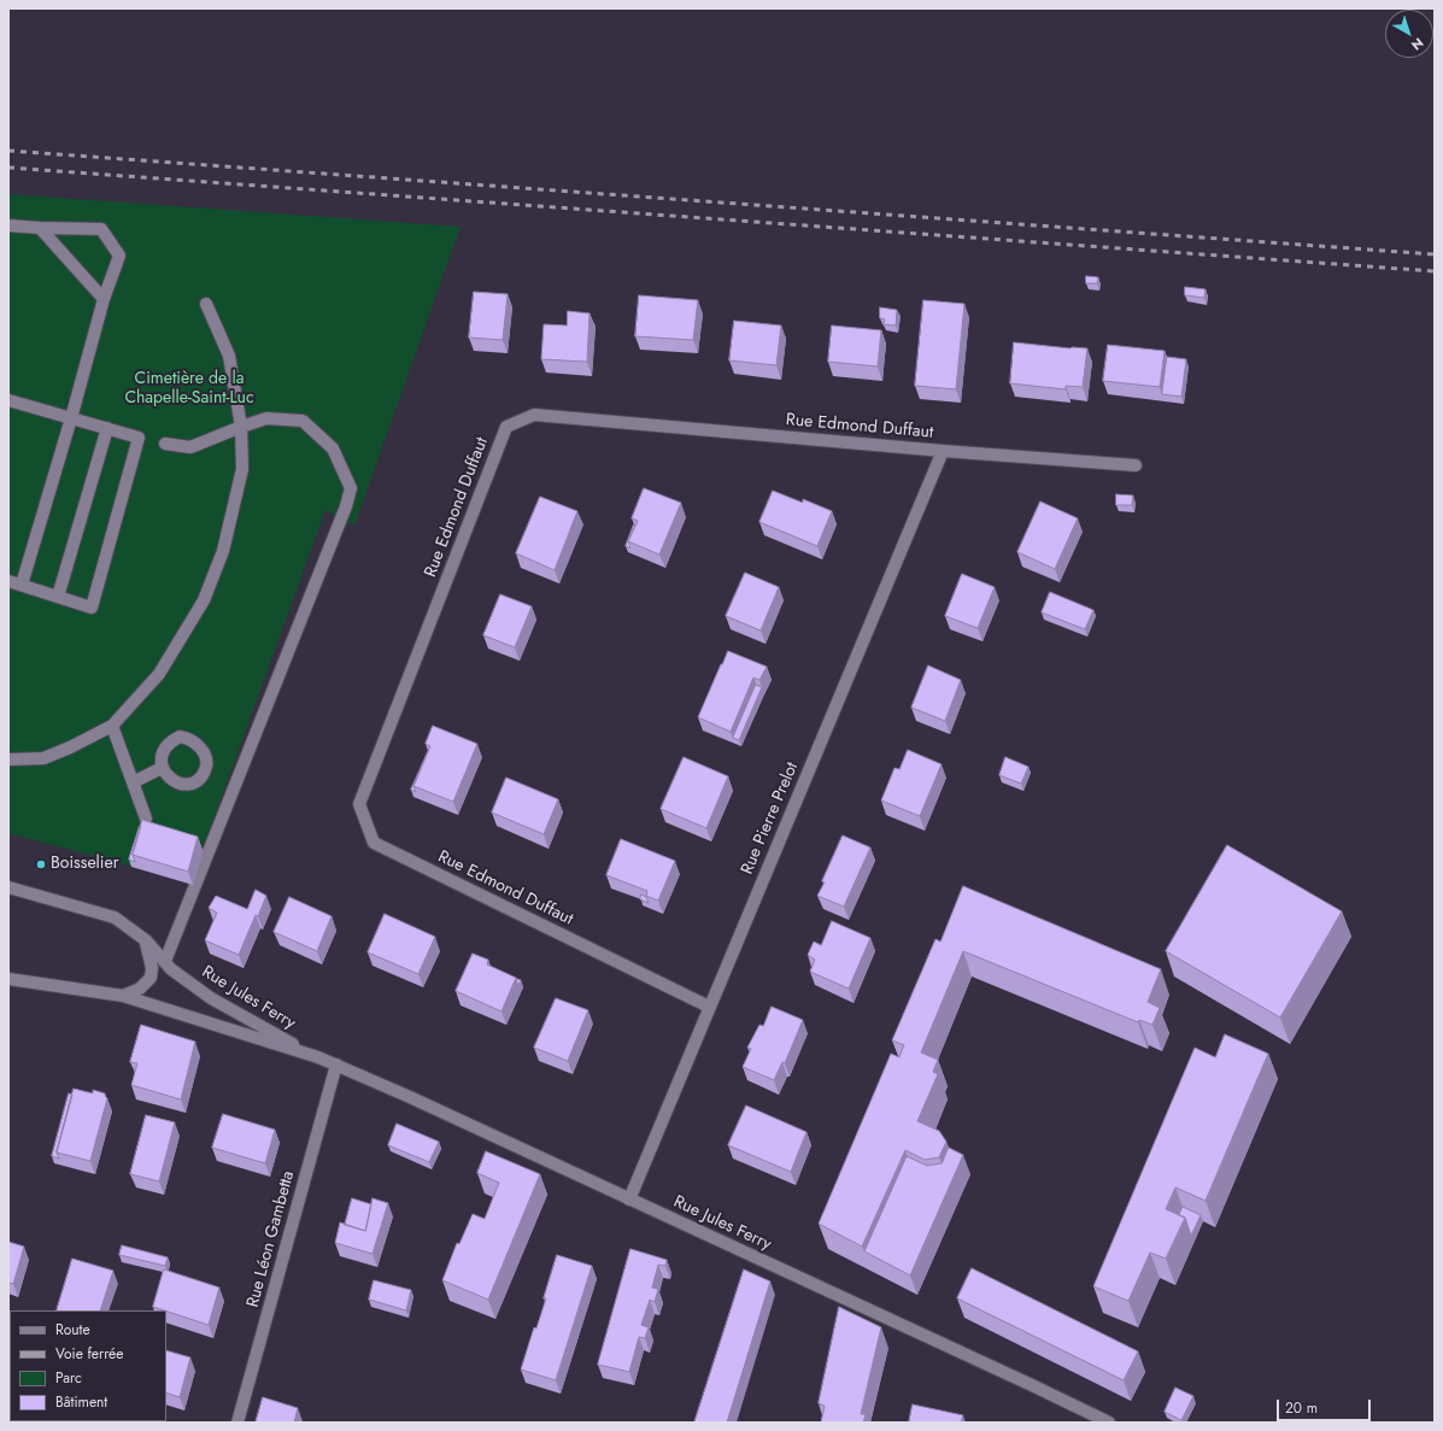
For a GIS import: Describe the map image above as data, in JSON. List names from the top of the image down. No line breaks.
{"streets":{"street":["Rue Edmond Duffaut","Rue Pierre Prelot","Rue Jules Ferry","Rue Léon Gambetta"]},"crossings":[["Rue Edmond Duffaut","Rue Pierre Prelot"],["Rue Pierre Prelot","Rue Jules Ferry"],["Rue Jules Ferry","Rue Léon Gambetta"]],"parks":["Cimetière de la Chapelle-Saint-Luc"],"places":["Boisselier"],"legend":["Route","Voie ferrée","Parc","Bâtiment"],"scale_bar":"20 m","north":"bottom right"}
